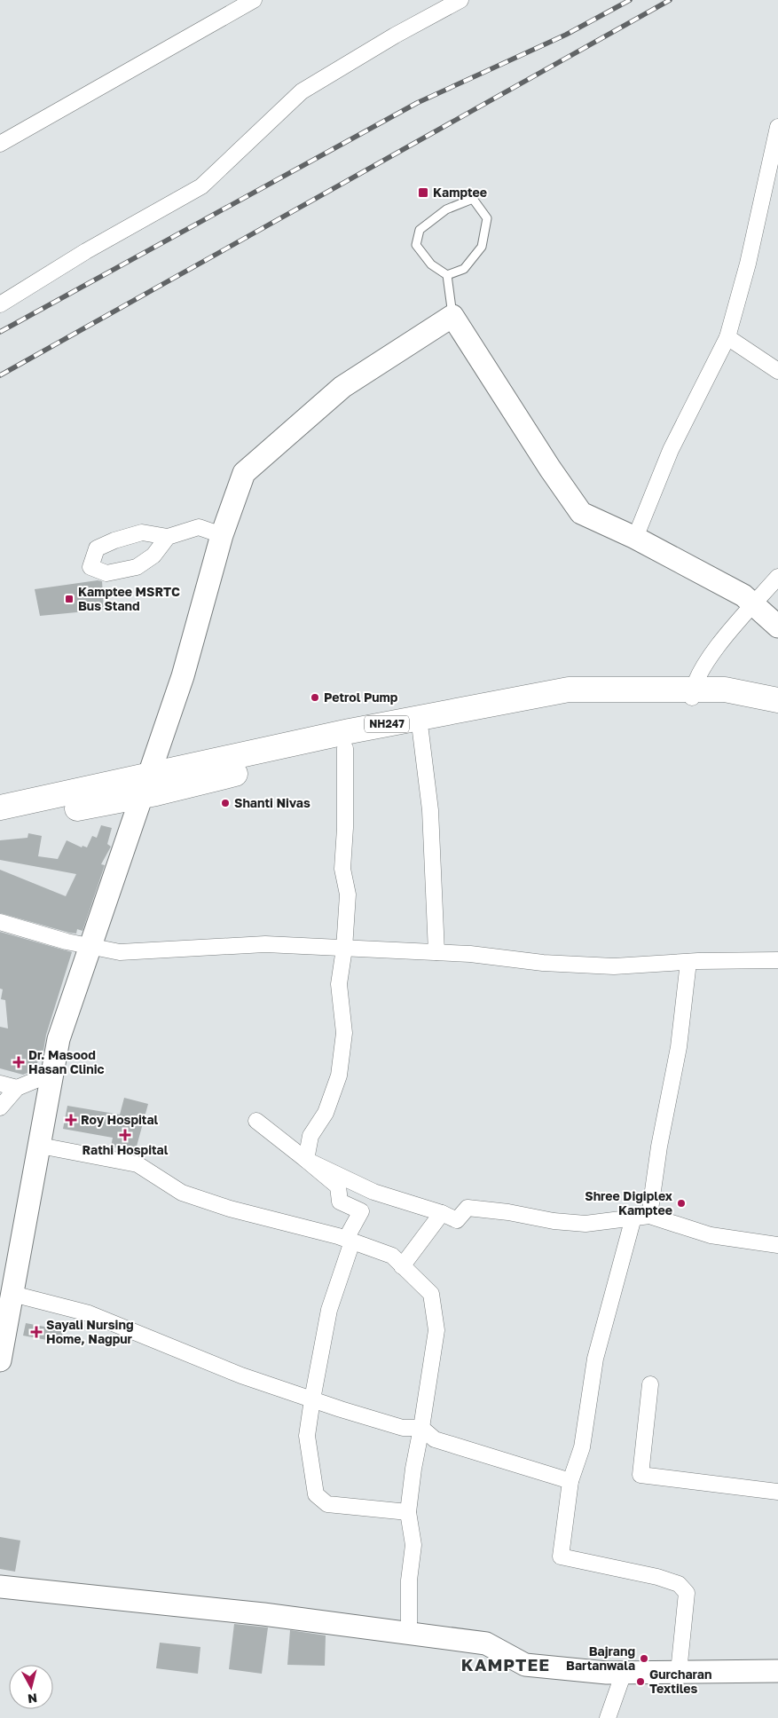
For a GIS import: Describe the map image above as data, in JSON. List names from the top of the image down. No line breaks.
{"streets":{"highway":["NH247"]},"districts":["KAMPTEE"],"places":{"transit":["Kamptee","Kamptee MSRTC Bus Stand"],"other":["Petrol Pump","Shanti Nivas","Shree Digiplex Kamptee","Bajrang Bartanwala","Gurcharan Textiles"],"health":["Dr. Masood Hasan Clinic","Roy Hospital","Rathi Hospital","Sayali Nursing Home, Nagpur"]},"north":"bottom"}
